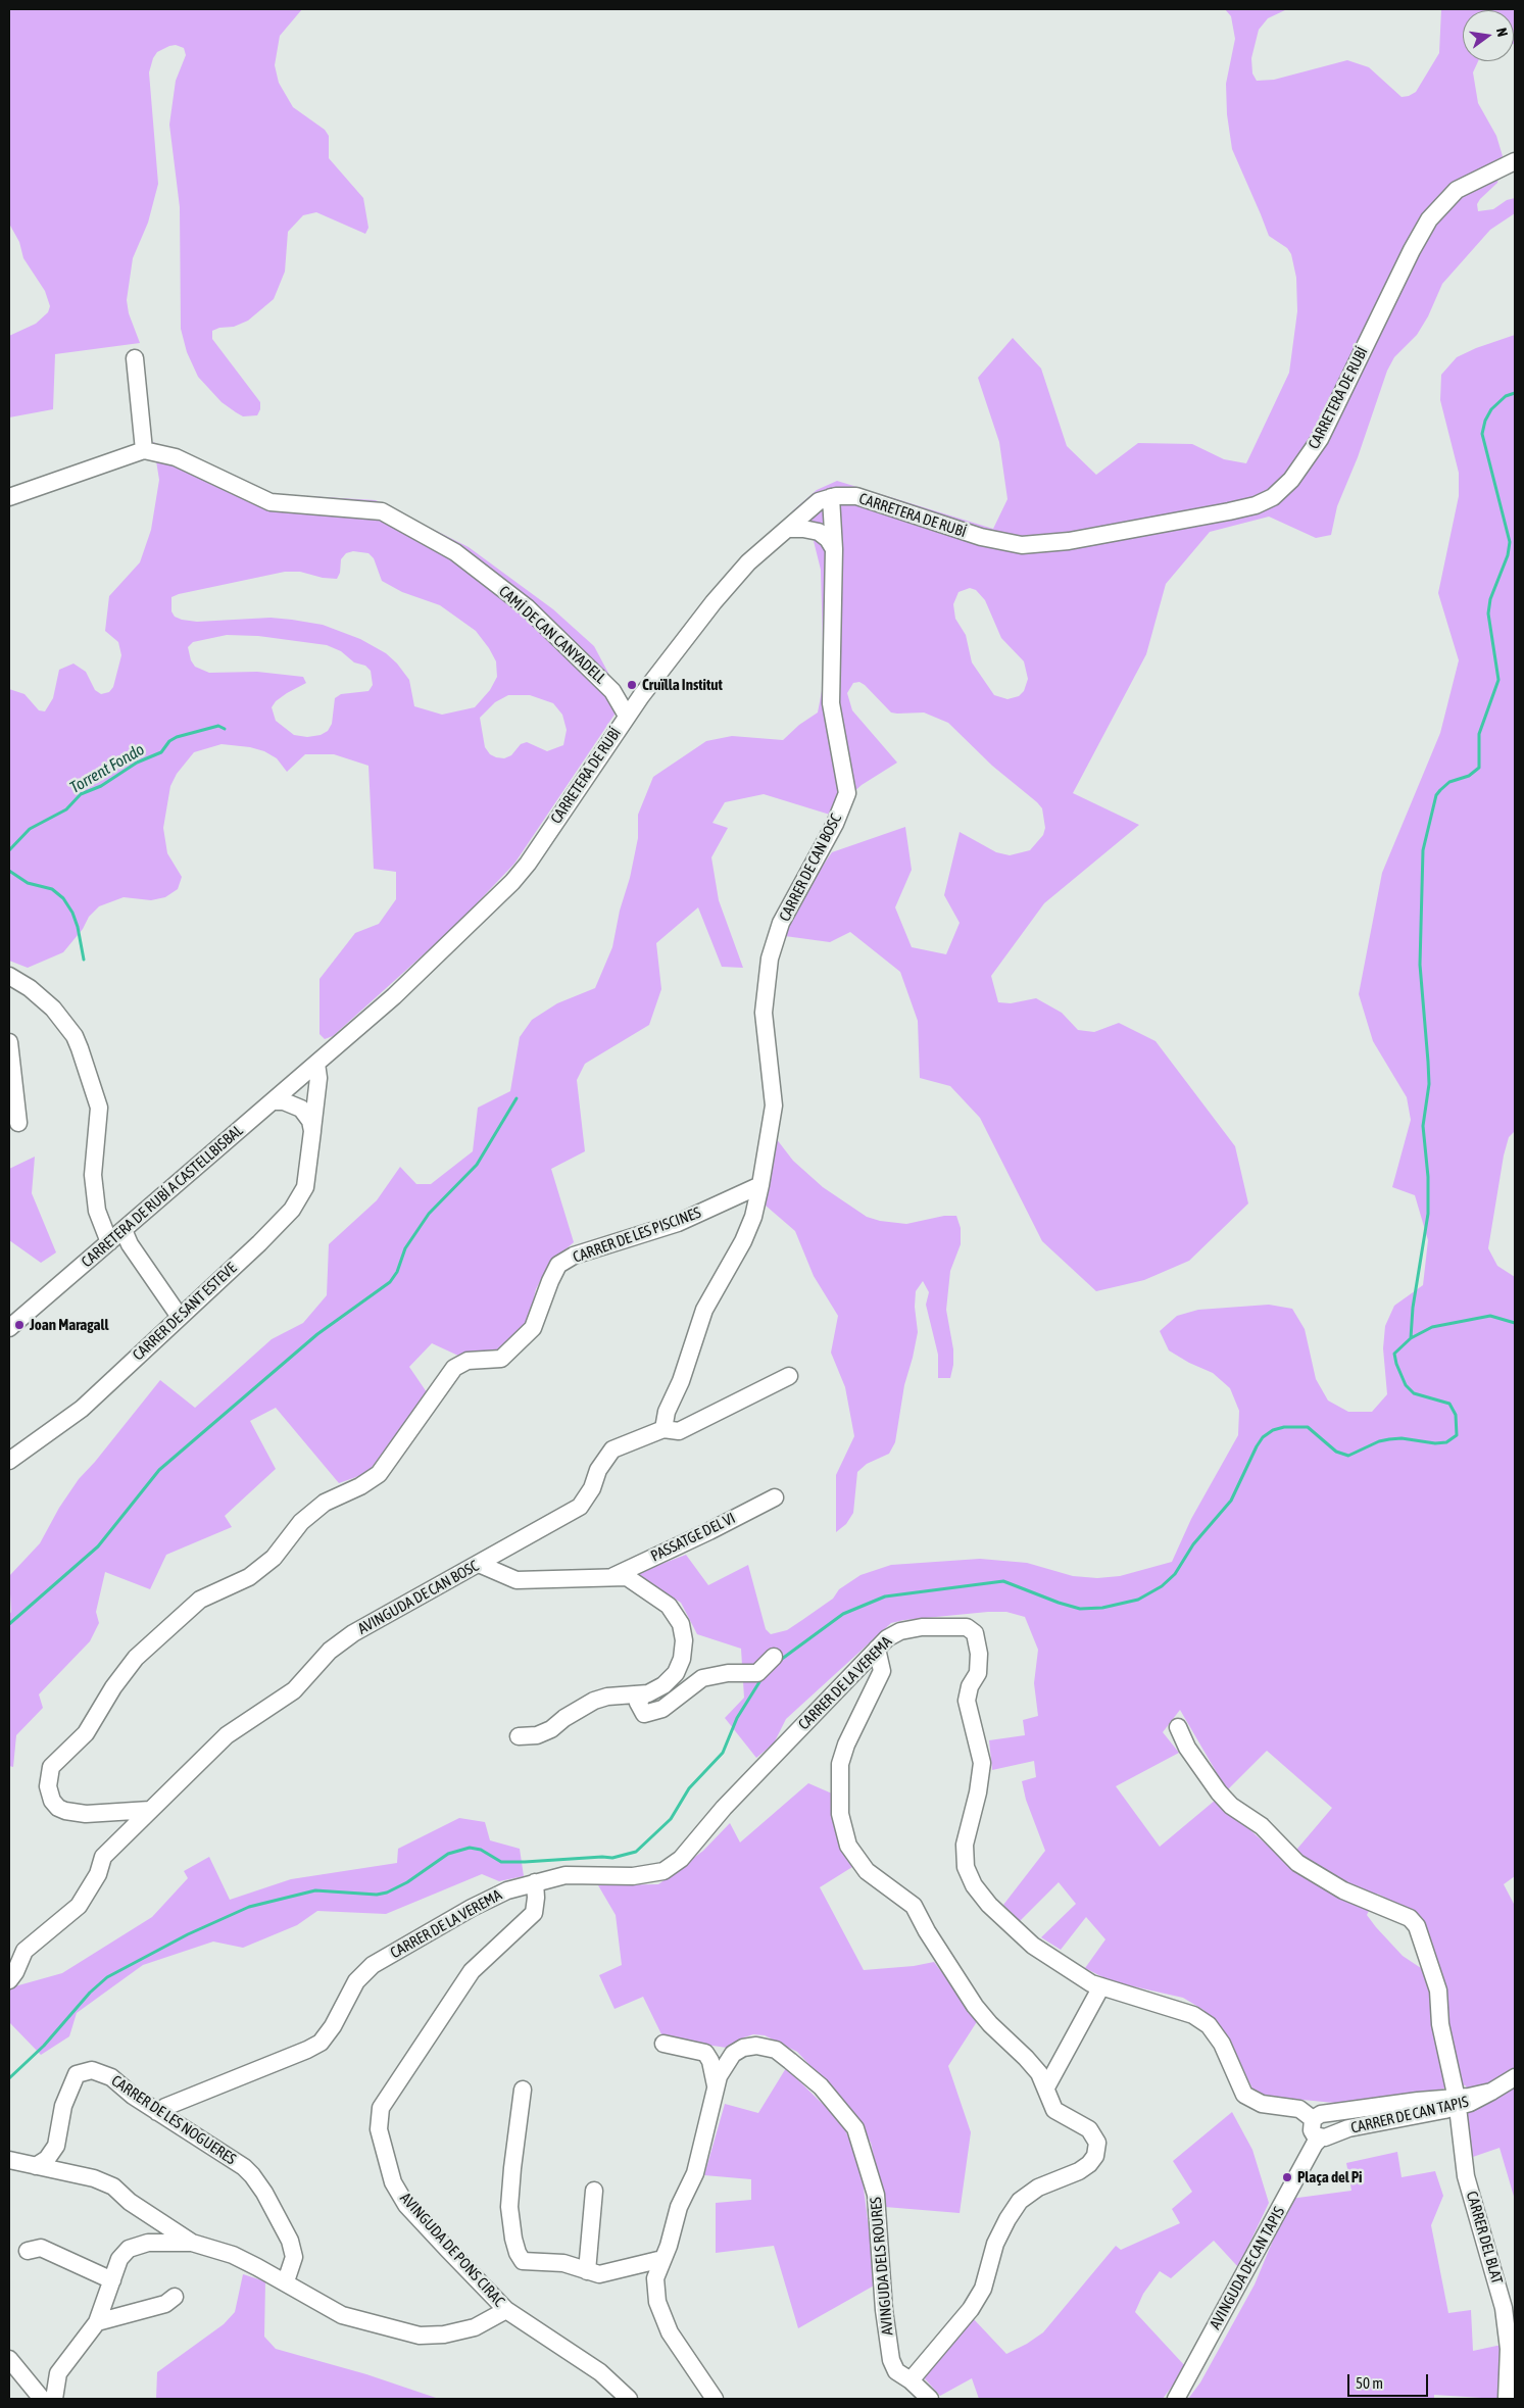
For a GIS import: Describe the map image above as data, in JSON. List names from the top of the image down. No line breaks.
{"streets":{"street":["CARRETERA DE RUBÍ","CAMÍ DE CAN CANYADELL","CARRER DE CAN BOSC","CARRETERA DE RUBÍ A CASTELLBISBAL","CARRER DE LES PISCINES","CARRER DE SANT ESTEVE","PASSATGE DEL VI","AVINGUDA DE CAN BOSC","CARRER DE LA VEREMA","CARRER DE CAN TAPIS","CARRER DE LES NOGUERES","CARRER DEL BLAT","AVINGUDA DE PONS CIRAC","AVINGUDA DELS ROURES","AVINGUDA DE CAN TAPIS"]},"crossings":[["CARRETERA DE RUBÍ","CARRER DE CAN BOSC"],["CARRETERA DE RUBÍ","CARRETERA DE RUBÍ A CASTELLBISBAL"],["CARRETERA DE RUBÍ","CARRER DE SANT ESTEVE"],["CARRER DE CAN BOSC","CARRER DE LES PISCINES"],["CARRETERA DE RUBÍ A CASTELLBISBAL","CARRER DE SANT ESTEVE"],["CARRER DE LES PISCINES","AVINGUDA DE CAN BOSC"],["CARRER DE LA VEREMA","CARRER DE LES NOGUERES"],["CARRER DE LA VEREMA","AVINGUDA DE PONS CIRAC"],["CARRER DE CAN TAPIS","CARRER DEL BLAT"],["CARRER DE CAN TAPIS","AVINGUDA DE CAN TAPIS"]],"water":["Torrent Fondo"],"places":["Cruïlla Institut","Joan Maragall","Plaça del Pi"],"scale_bar":"50 m","north":"right"}
